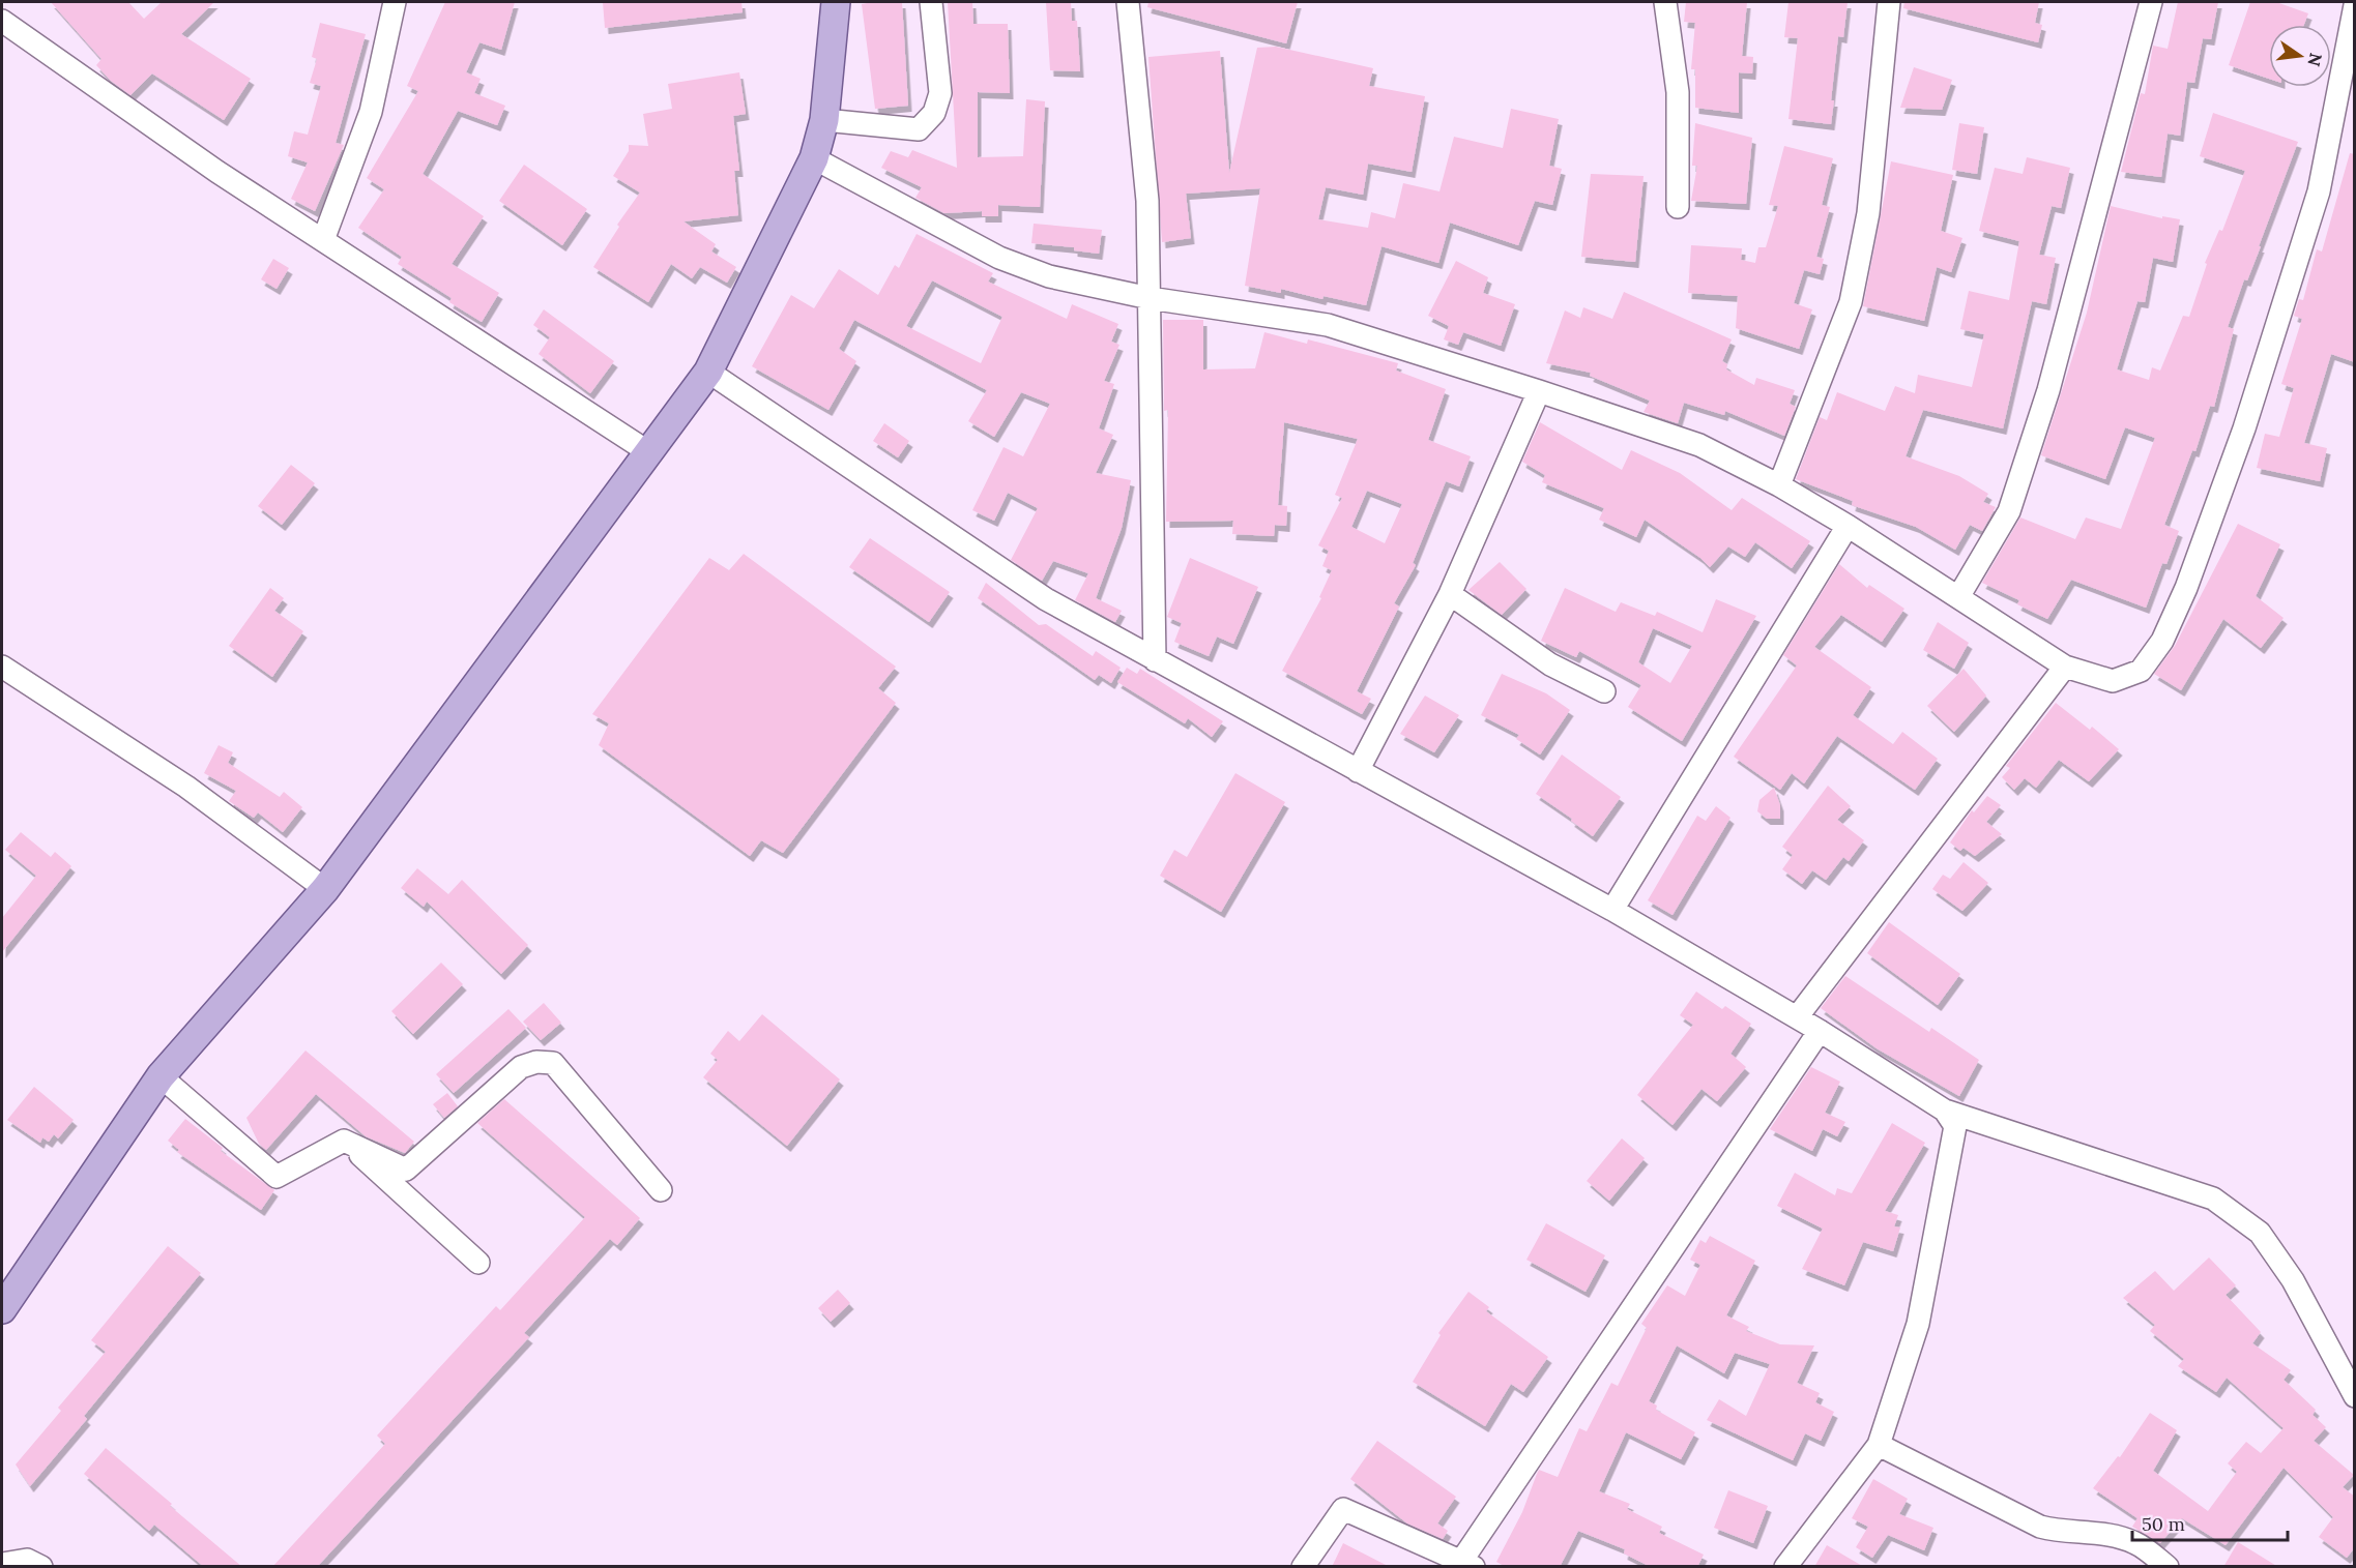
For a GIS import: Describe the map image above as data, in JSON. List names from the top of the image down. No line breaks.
{"scale_bar":"50 m","north":"right"}
